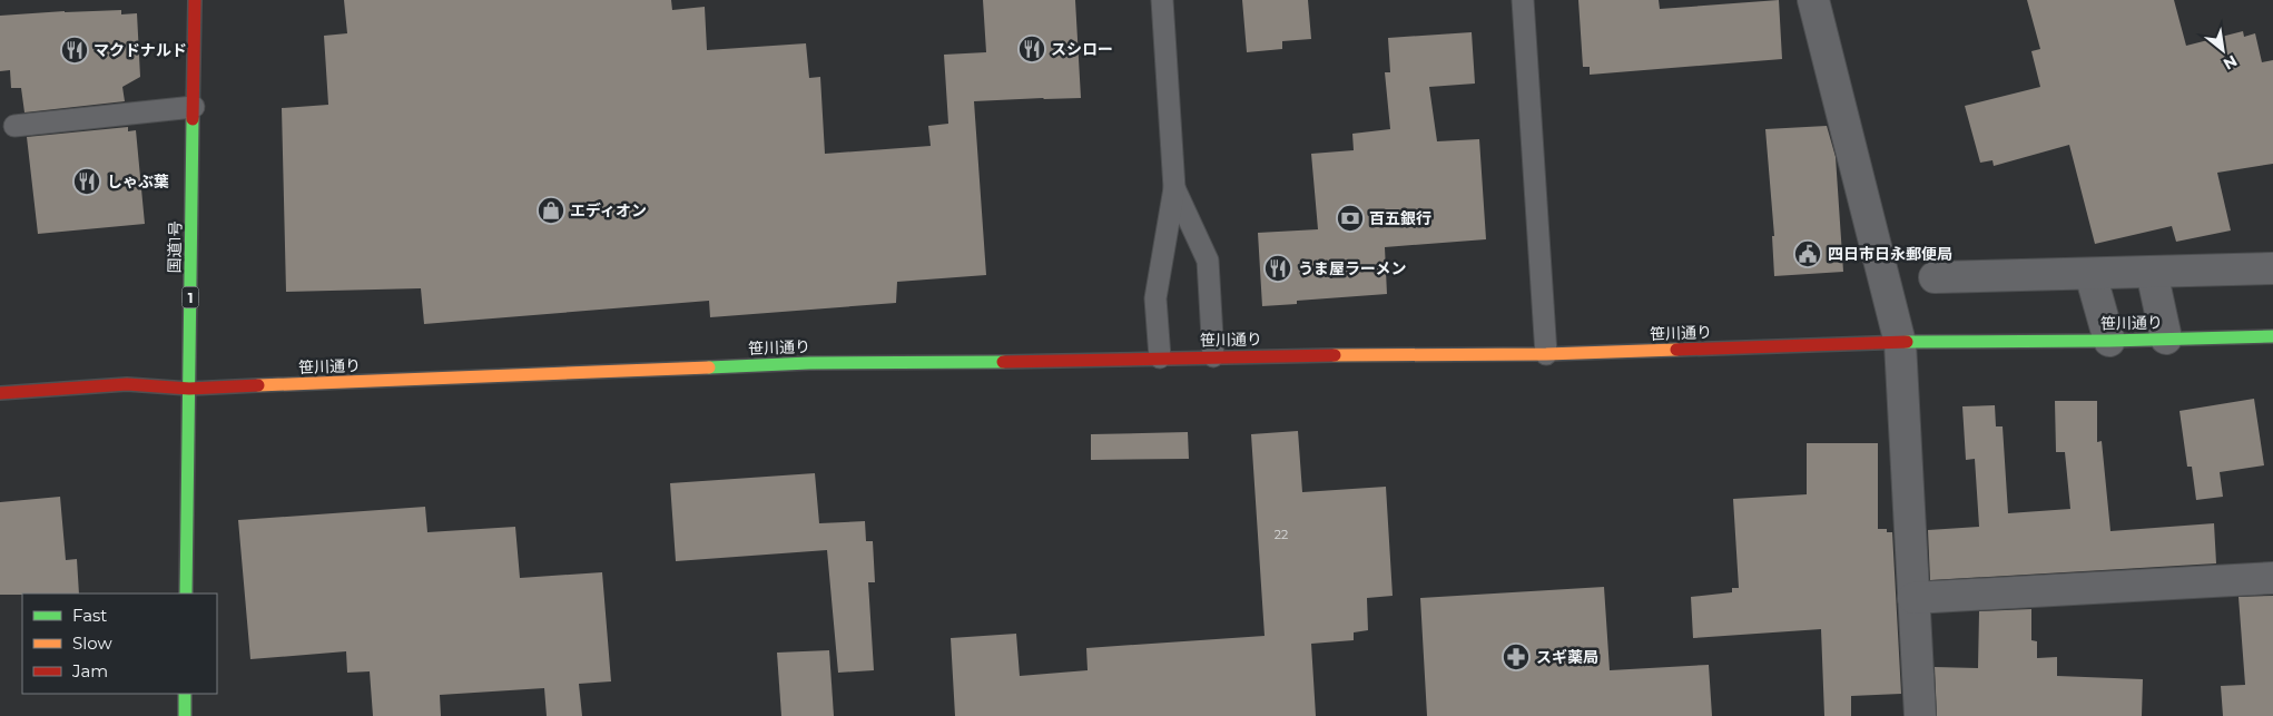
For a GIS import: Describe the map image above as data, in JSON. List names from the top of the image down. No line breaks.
{"streets":{"main road":["国道1号","1","笹川通り"]},"crossings":[["国道1号","笹川通り"]],"places":{"restaurant":["スシロー","マクドナルド","しゃぶ葉","うま屋ラーメン"],"shop":["エディオン"],"bank":["百五銀行"],"public building":["四日市日永郵便局"],"pharmacy":["スギ薬局"]},"house_numbers":["22"],"legend":["Fast","Slow","Jam"],"north":"bottom right"}
